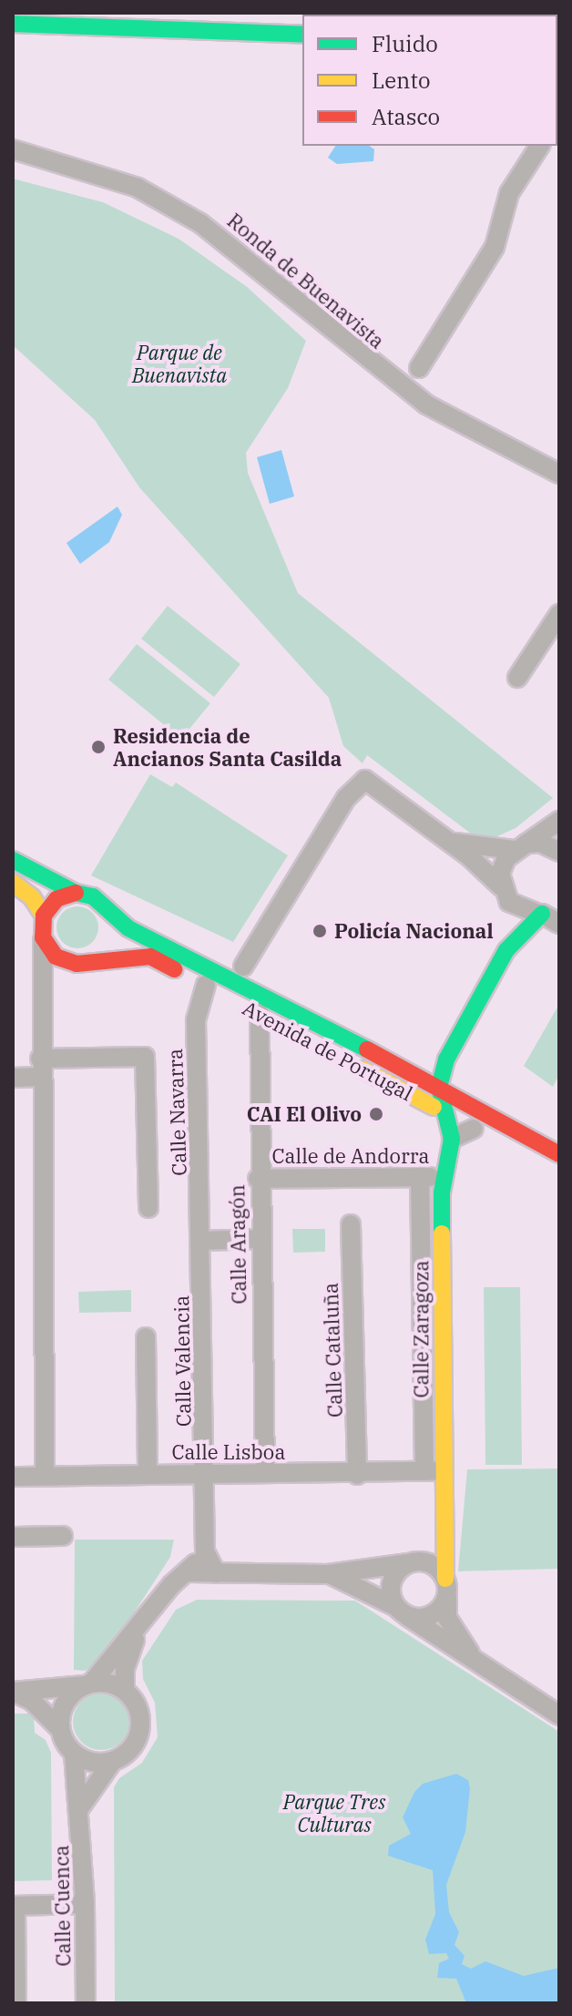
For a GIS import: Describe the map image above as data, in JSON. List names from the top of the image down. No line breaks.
{"streets":{"main road":["Avenida de Portugal","Calle Zaragoza"],"street":["Ronda de Buenavista","Calle Navarra","Calle de Andorra","Calle Aragón","Calle Cataluña","Calle Valencia","Calle Lisboa","Calle Cuenca"]},"crossings":[["Avenida de Portugal","Calle Navarra"],["Avenida de Portugal","Calle Aragón"],["Avenida de Portugal","Calle Zaragoza"],["Calle Navarra","Calle Valencia"],["Calle de Andorra","Calle Aragón"],["Calle de Andorra","Calle Zaragoza"],["Calle Aragón","Calle Lisboa"],["Calle Zaragoza","Calle Lisboa"],["Calle Cataluña","Calle Lisboa"],["Calle Valencia","Calle Lisboa"]],"parks":["Parque de Buenavista","Parque Tres Culturas"],"places":["Residencia de Ancianos Santa Casilda","Policía Nacional","CAI El Olivo"],"legend":["Fluido","Lento","Atasco"]}
